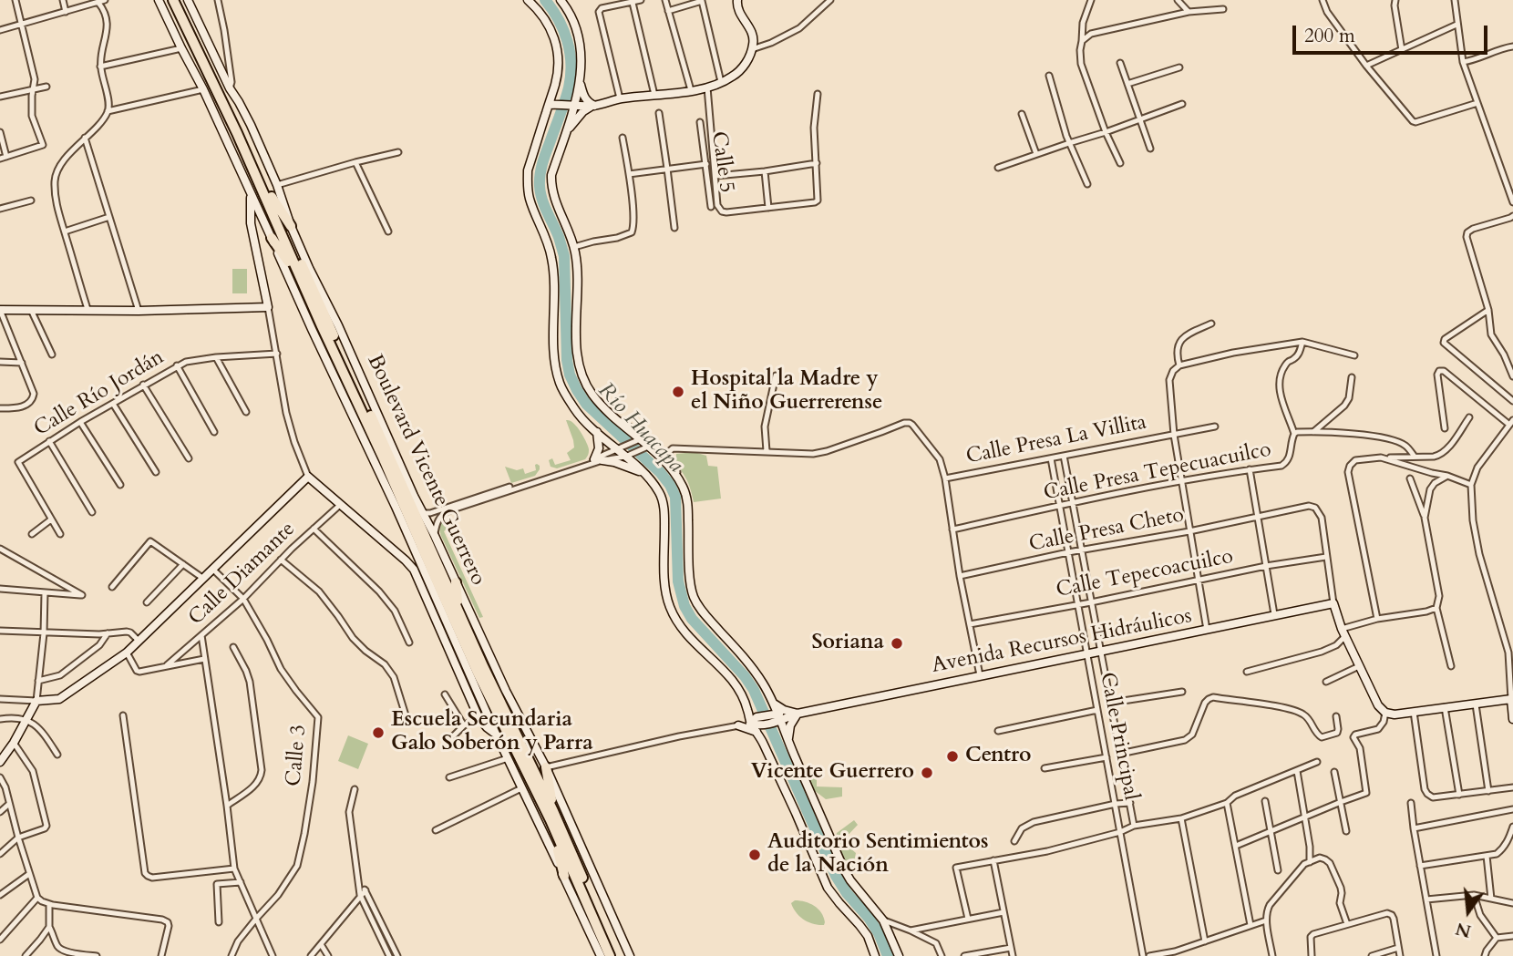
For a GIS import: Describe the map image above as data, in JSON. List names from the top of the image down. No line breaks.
{"streets":{"highway":["Boulevard Vicente Guerrero"],"main road":["Avenida Recursos Hidráulicos"],"street":["Calle 5","Calle Río Jordán","Calle Presa La Villita","Calle Presa Tepecuacuilco","Calle Presa Cheto","Calle Diamante","Calle Tepecoacuilco","Calle Principal","Calle 3"]},"crossings":[["Calle Presa La Villita","Calle Principal"],["Boulevard Vicente Guerrero","Avenida Recursos Hidráulicos"],["Calle Presa Tepecuacuilco","Calle Principal"],["Calle Presa Cheto","Calle Tepecoacuilco"],["Calle Presa Cheto","Calle Principal"],["Calle Diamante","Calle 3"],["Calle Tepecoacuilco","Calle Principal"],["Avenida Recursos Hidráulicos","Calle Principal"]],"water":["Río Huacapa"],"places":["Hospital la Madre y el Niño Guerrerense","Soriana","Escuela Secundaria Galo Soberón y Parra","Centro","Vicente Guerrero","Auditorio Sentimientos de la Nación"],"scale_bar":"200 m","north":"bottom"}
